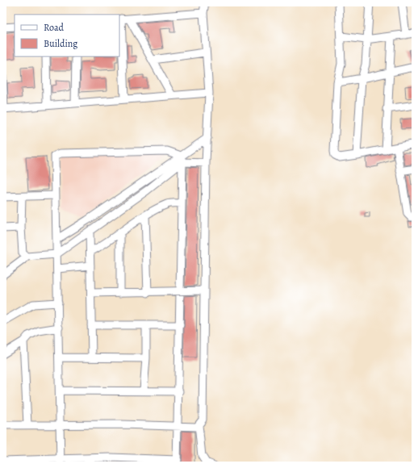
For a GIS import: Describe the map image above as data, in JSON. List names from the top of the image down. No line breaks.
{"legend":["Road","Building"]}
